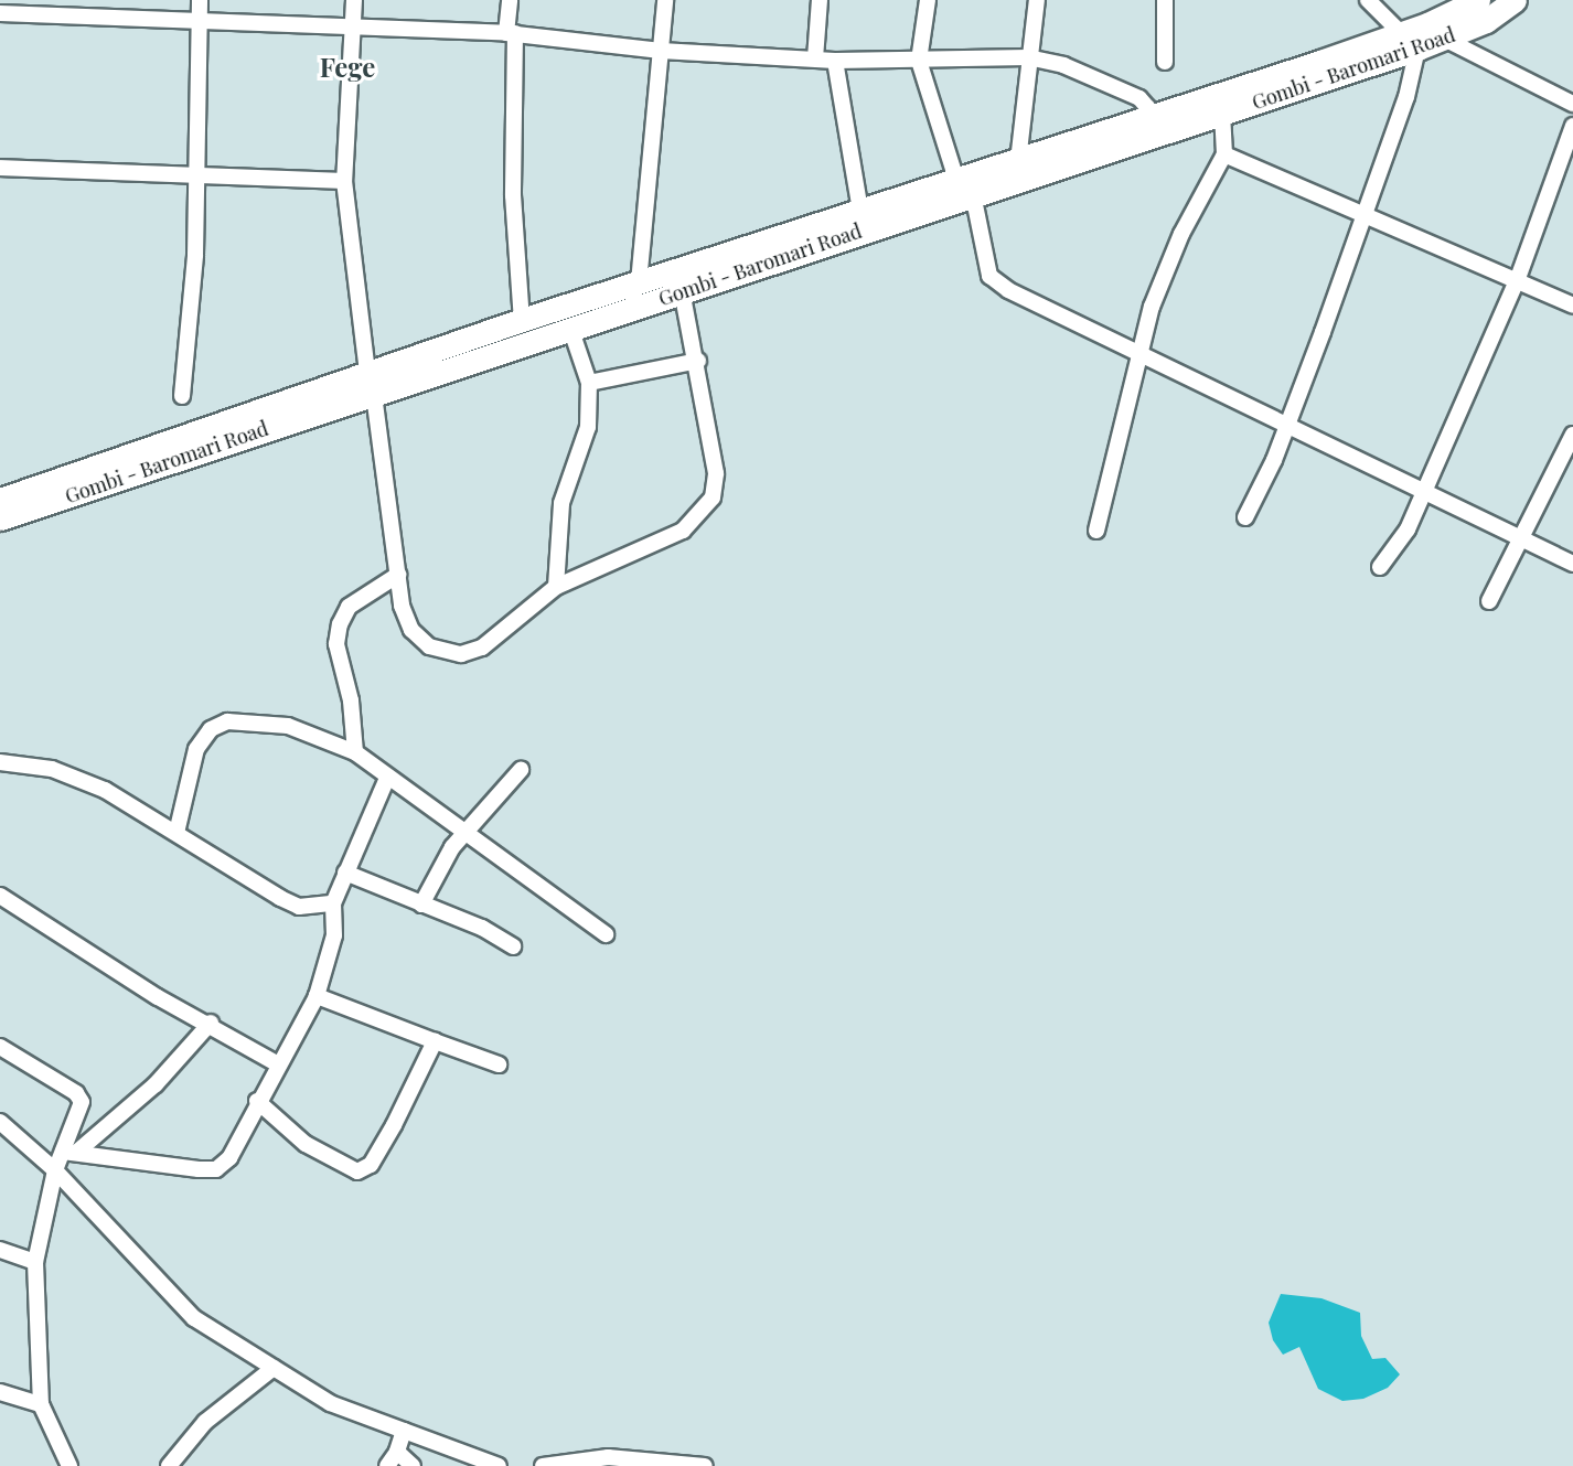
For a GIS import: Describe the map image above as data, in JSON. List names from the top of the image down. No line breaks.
{"streets":{"main road":["Gombi - Baromari Road"]},"districts":["Fege"]}
